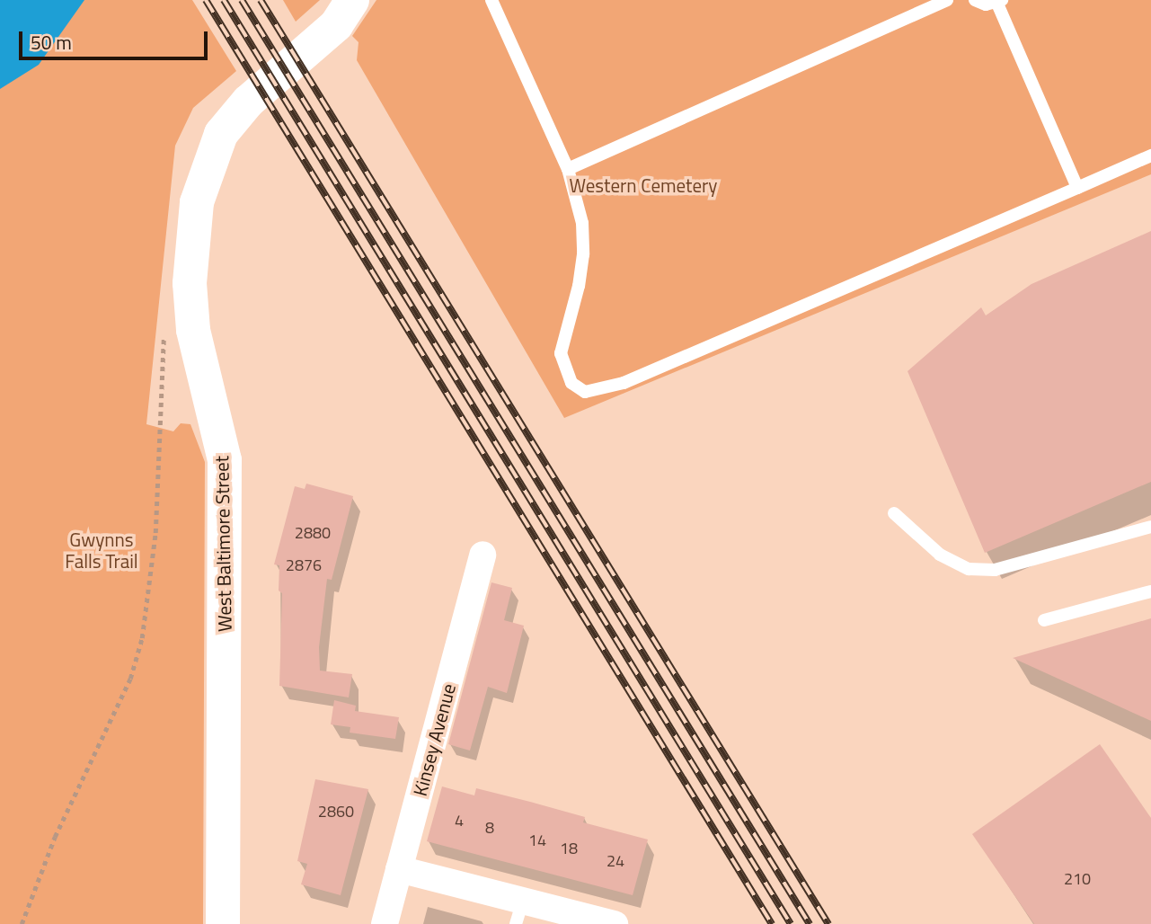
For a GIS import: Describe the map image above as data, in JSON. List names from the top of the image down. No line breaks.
{"streets":{"main road":["West Baltimore Street"],"street":["Kinsey Avenue"]},"parks":["Western Cemetery","Gwynns Falls Trail"],"house_numbers":["2880","2876","2860","4","8","14","18","24","210"],"scale_bar":"50 m"}
